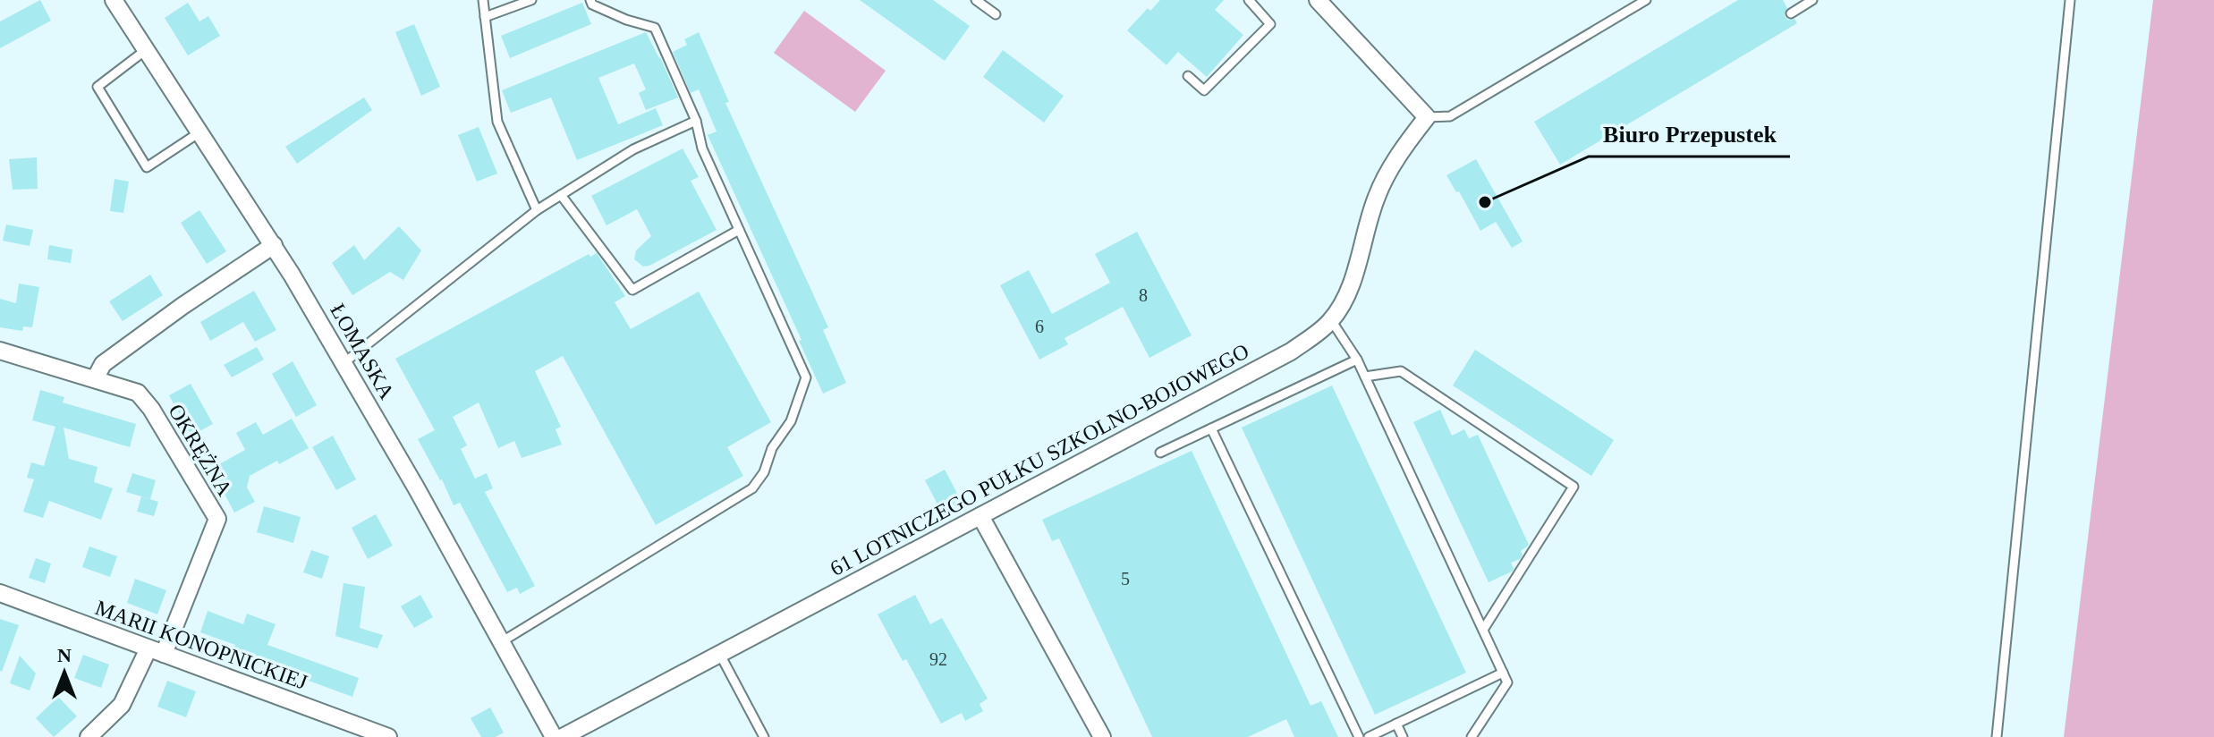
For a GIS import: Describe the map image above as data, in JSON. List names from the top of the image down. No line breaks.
{"streets":{"street":["ŁOMASKA","OKRĘŻNA","61 LOTNICZEGO PUŁKU SZKOLNO-BOJOWEGO","MARII KONOPNICKIEJ"]},"crossings":[["OKRĘŻNA","MARII KONOPNICKIEJ"]],"places":["Biuro Przepustek"],"house_numbers":["8","6","5","92"],"north":"top"}
